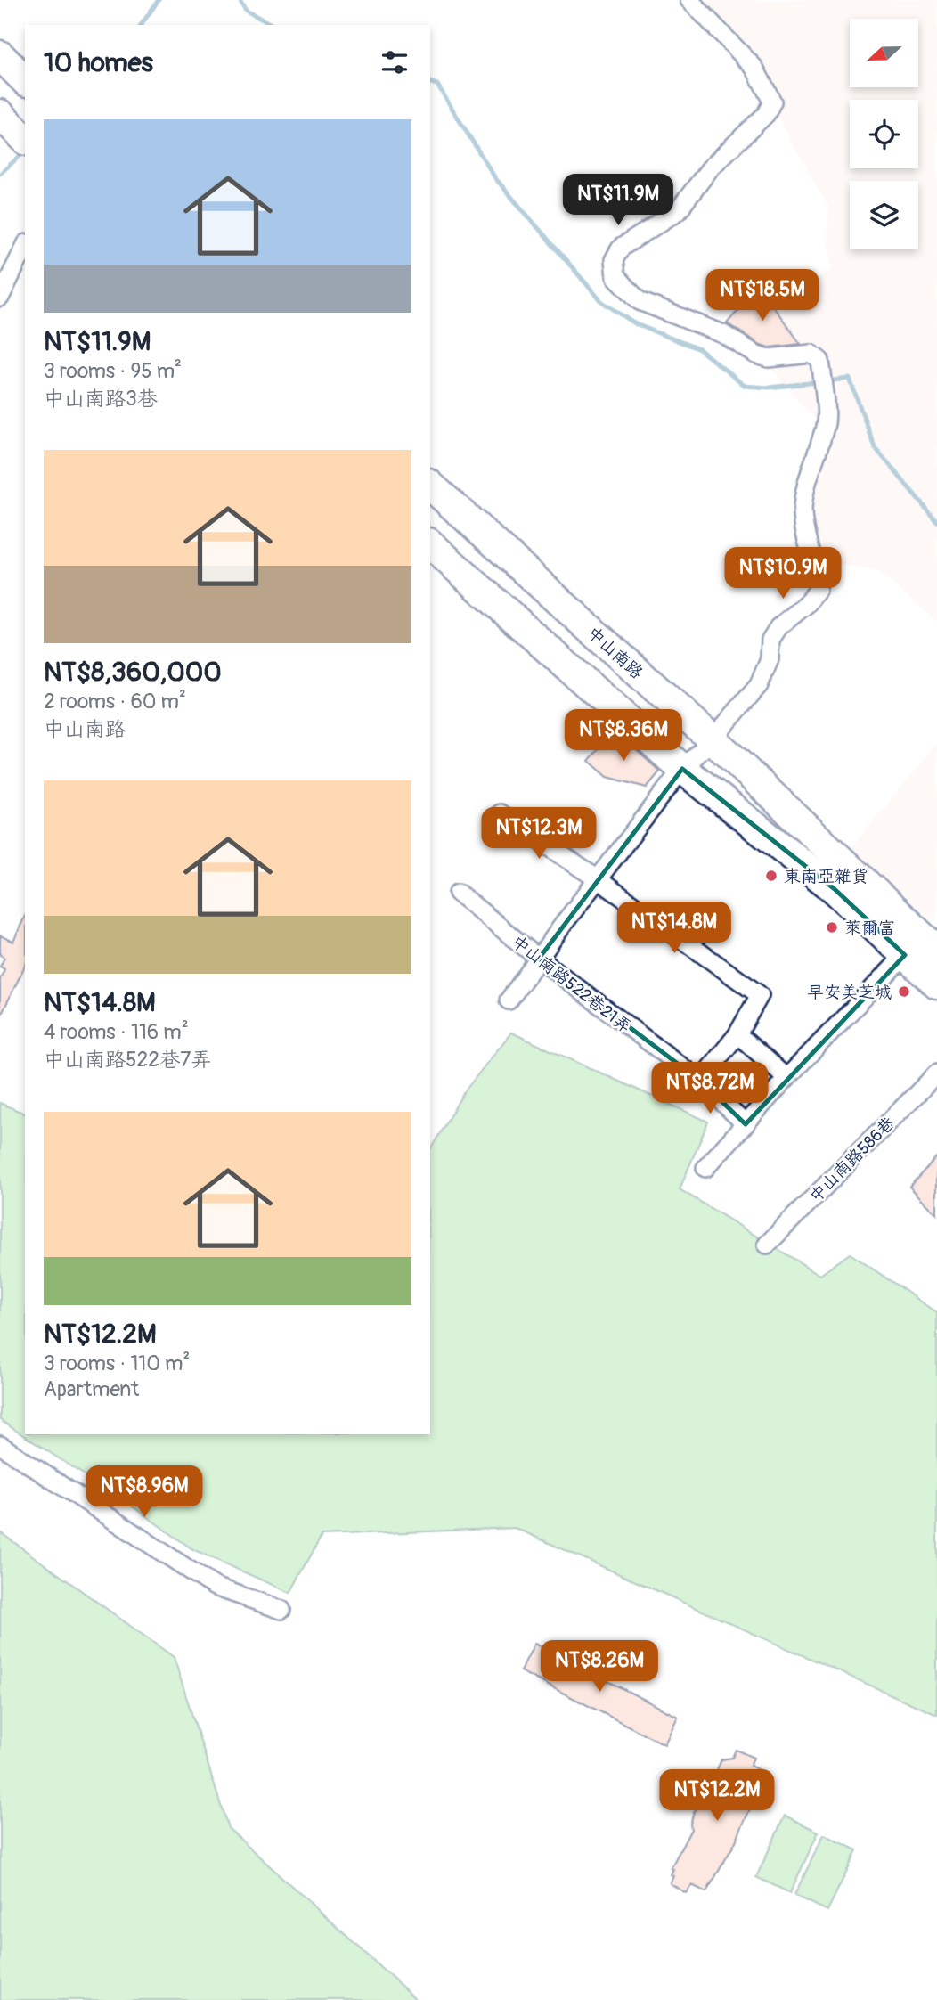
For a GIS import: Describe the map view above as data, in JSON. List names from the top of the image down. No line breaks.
{"streets":{"main road":["中山南路"],"street":["中山南路522巷21弄","中山南路586巷"]},"places":["東南亞雜貨","萊爾富","早安美芝城"],"north":"left","page":{"heading":"10 homes","list":[{"name":"NT$11.9M","note":"3 rooms · 95 m² · 中山南路3巷"},{"name":"NT$8,360,000","note":"2 rooms · 60 m² · 中山南路"},{"name":"NT$14.8M","note":"4 rooms · 116 m² · 中山南路522巷7弄"},{"name":"NT$12.2M","note":"3 rooms · 110 m² · Apartment"}],"price":["NT$11.9M","NT$18.5M","NT$10.9M","NT$8.36M","NT$12.3M","NT$14.8M","NT$8.72M","NT$8.96M","NT$8.26M","NT$12.2M"]}}
